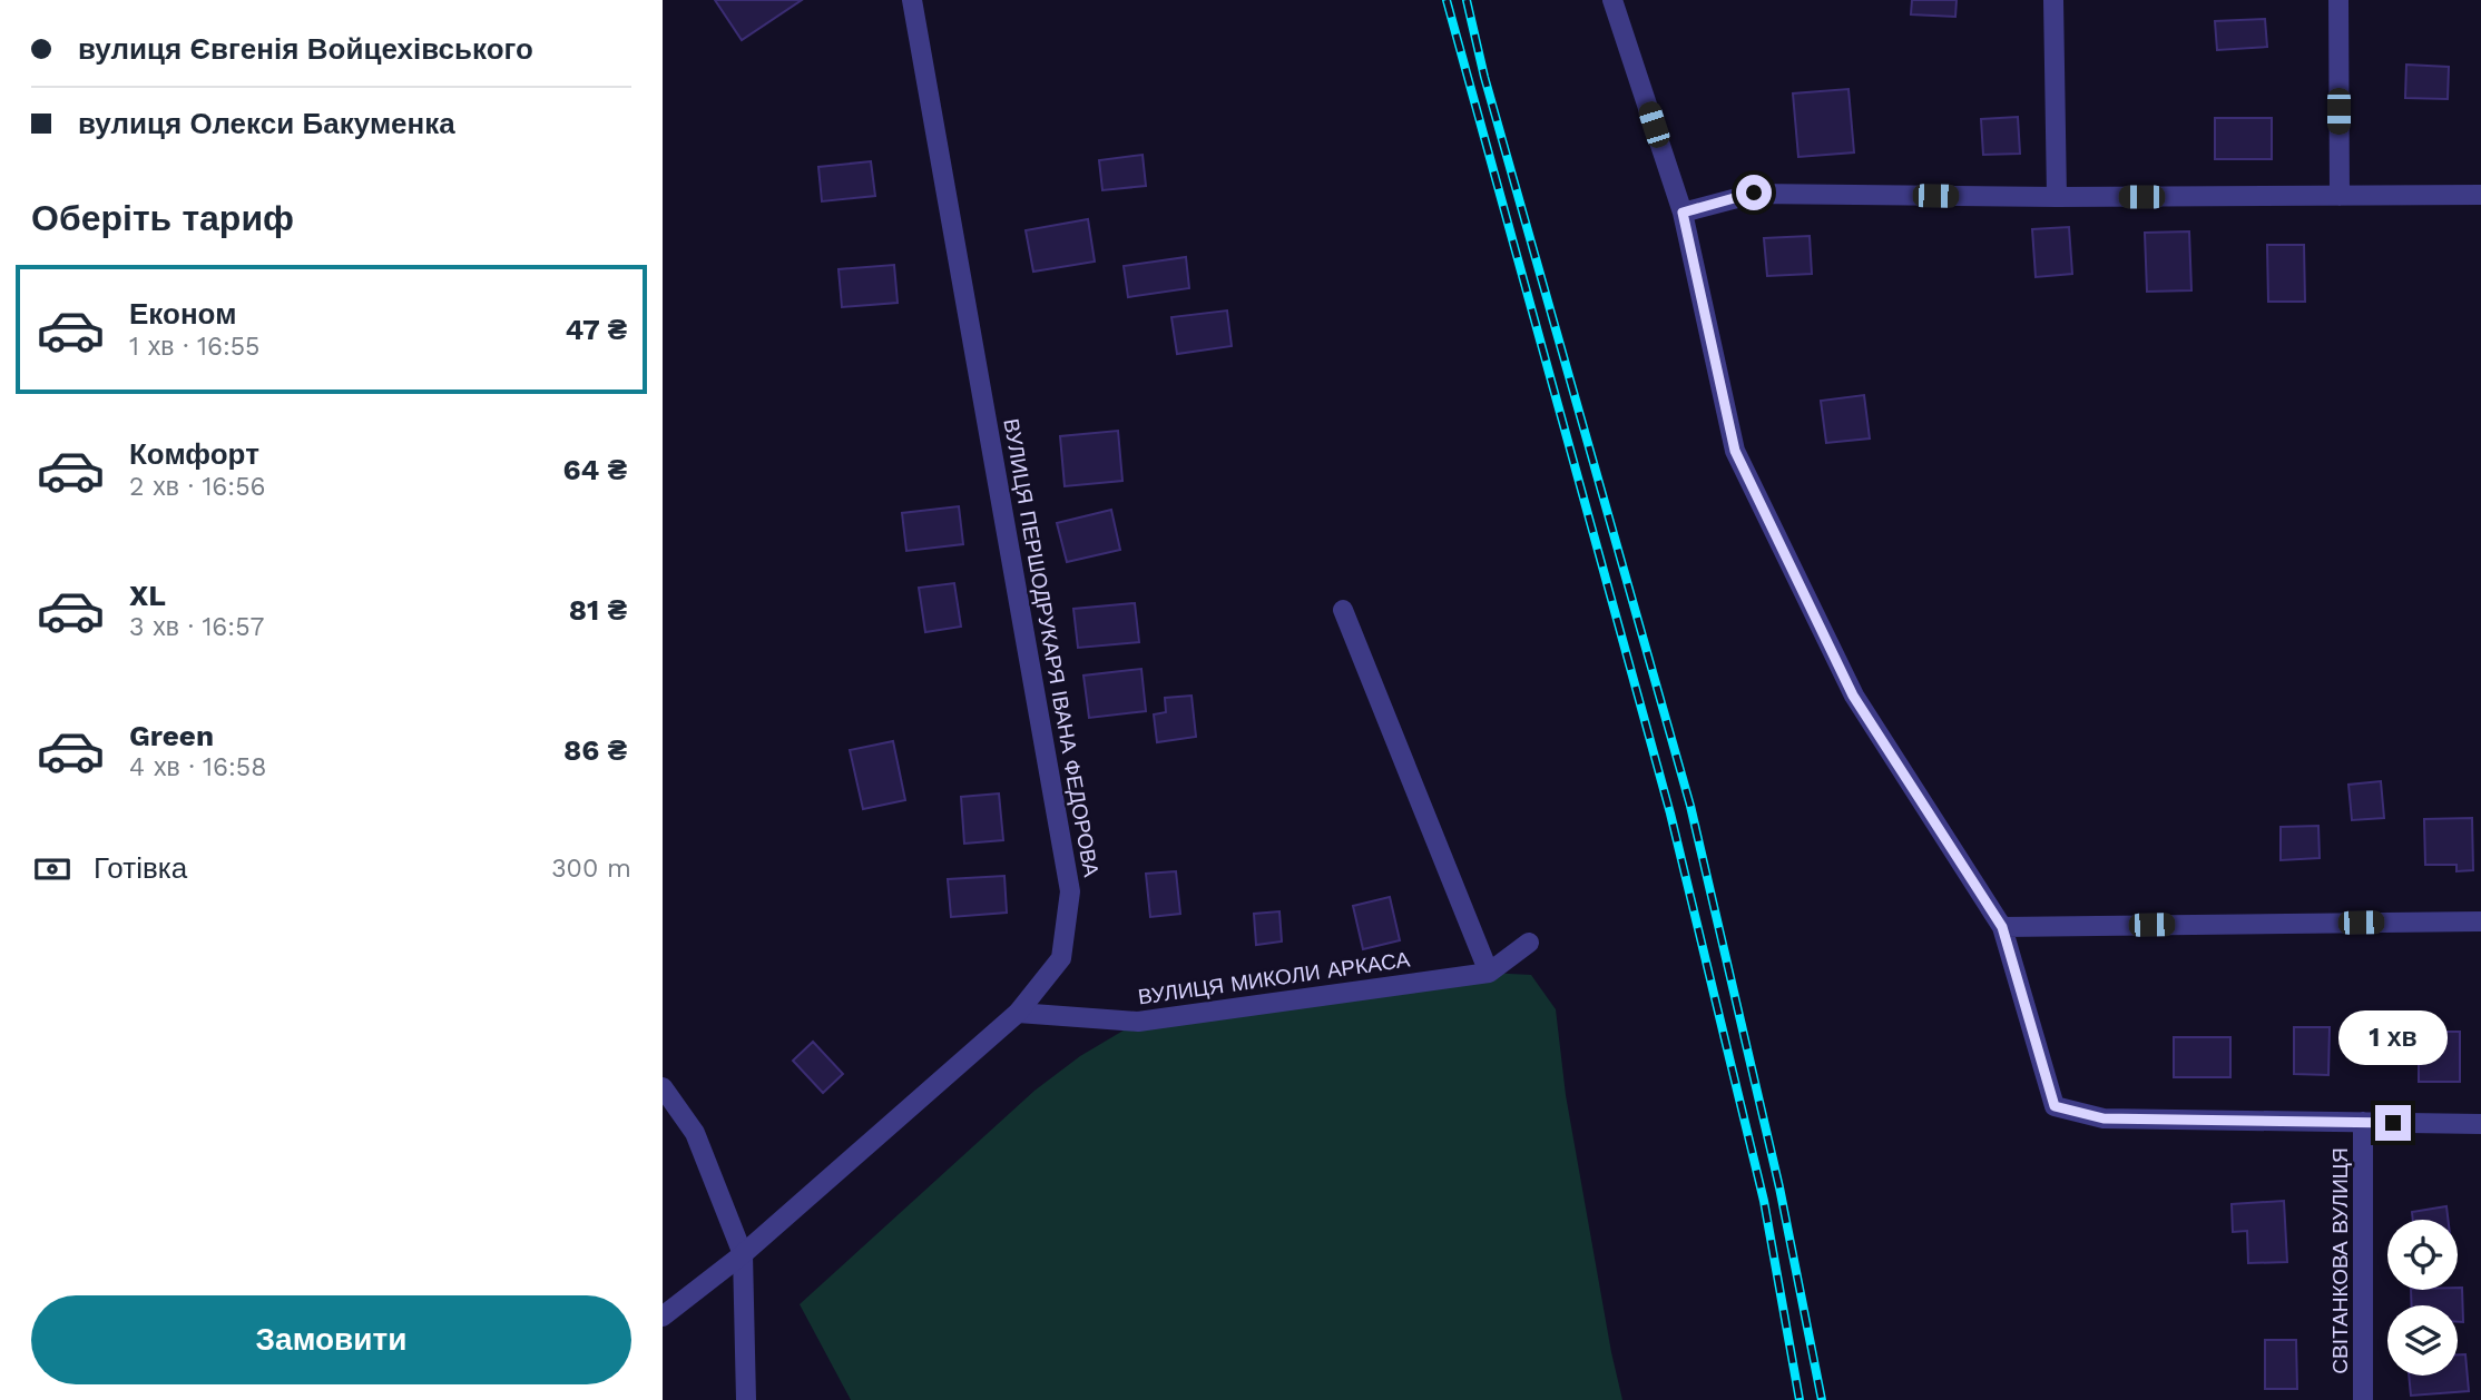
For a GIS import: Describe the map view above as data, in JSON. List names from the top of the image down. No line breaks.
{"streets":{"street":["ВУЛИЦЯ ПЕРШОДРУКАРЯ ІВАНА ФЕДОРОВА","ВУЛИЦЯ МИКОЛИ АРКАСА","СВІТАНКОВА ВУЛИЦЯ"]},"crossings":[["ВУЛИЦЯ ПЕРШОДРУКАРЯ ІВАНА ФЕДОРОВА","ВУЛИЦЯ МИКОЛИ АРКАСА"]],"page":{"banner":["вулиця Євгенія Войцехівського","вулиця Олекси Бакуменка"],"heading":"Оберіть тариф","list":[{"name":"Економ","note":"1 хв · 16:55","value":"47 ₴"},{"name":"Комфорт","note":"2 хв · 16:56","value":"64 ₴"},{"name":"XL","note":"3 хв · 16:57","value":"81 ₴"},{"name":"Green","note":"4 хв · 16:58","value":"86 ₴"}],"pay":["Готівка","300 m"],"bubble":"1 хв","buttons":"Замовити"}}
